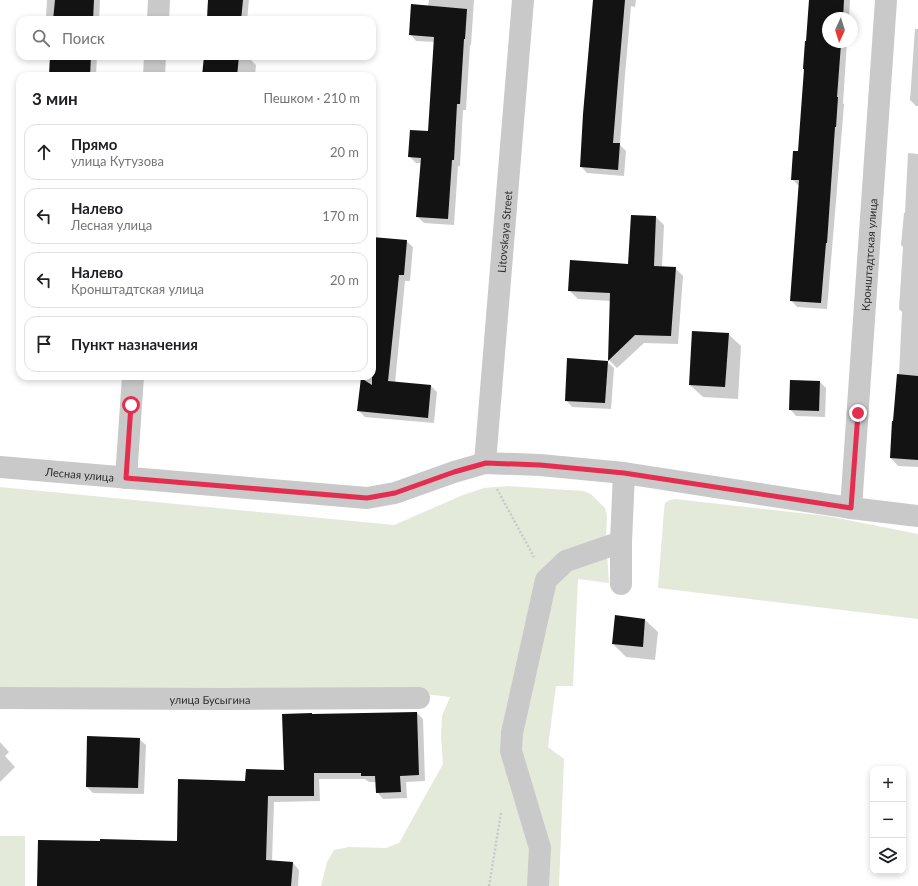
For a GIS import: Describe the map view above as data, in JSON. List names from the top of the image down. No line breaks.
{"streets":{"street":["Litovskaya Street","Кронштадтская улица","Лесная улица","улица Бусыгина"]},"crossings":[["Litovskaya Street","Лесная улица"],["Кронштадтская улица","Лесная улица"]],"north":"bottom","page":{"search":"Поиск","heading":["3 мин","Пешком · 210 m"],"list":[["Прямо","улица Кутузова","20 m"],["Налево","Лесная улица","170 m"],["Налево","Кронштадтская улица","20 m"],"Пункт назначения"],"map_buttons":["+","−"]}}
